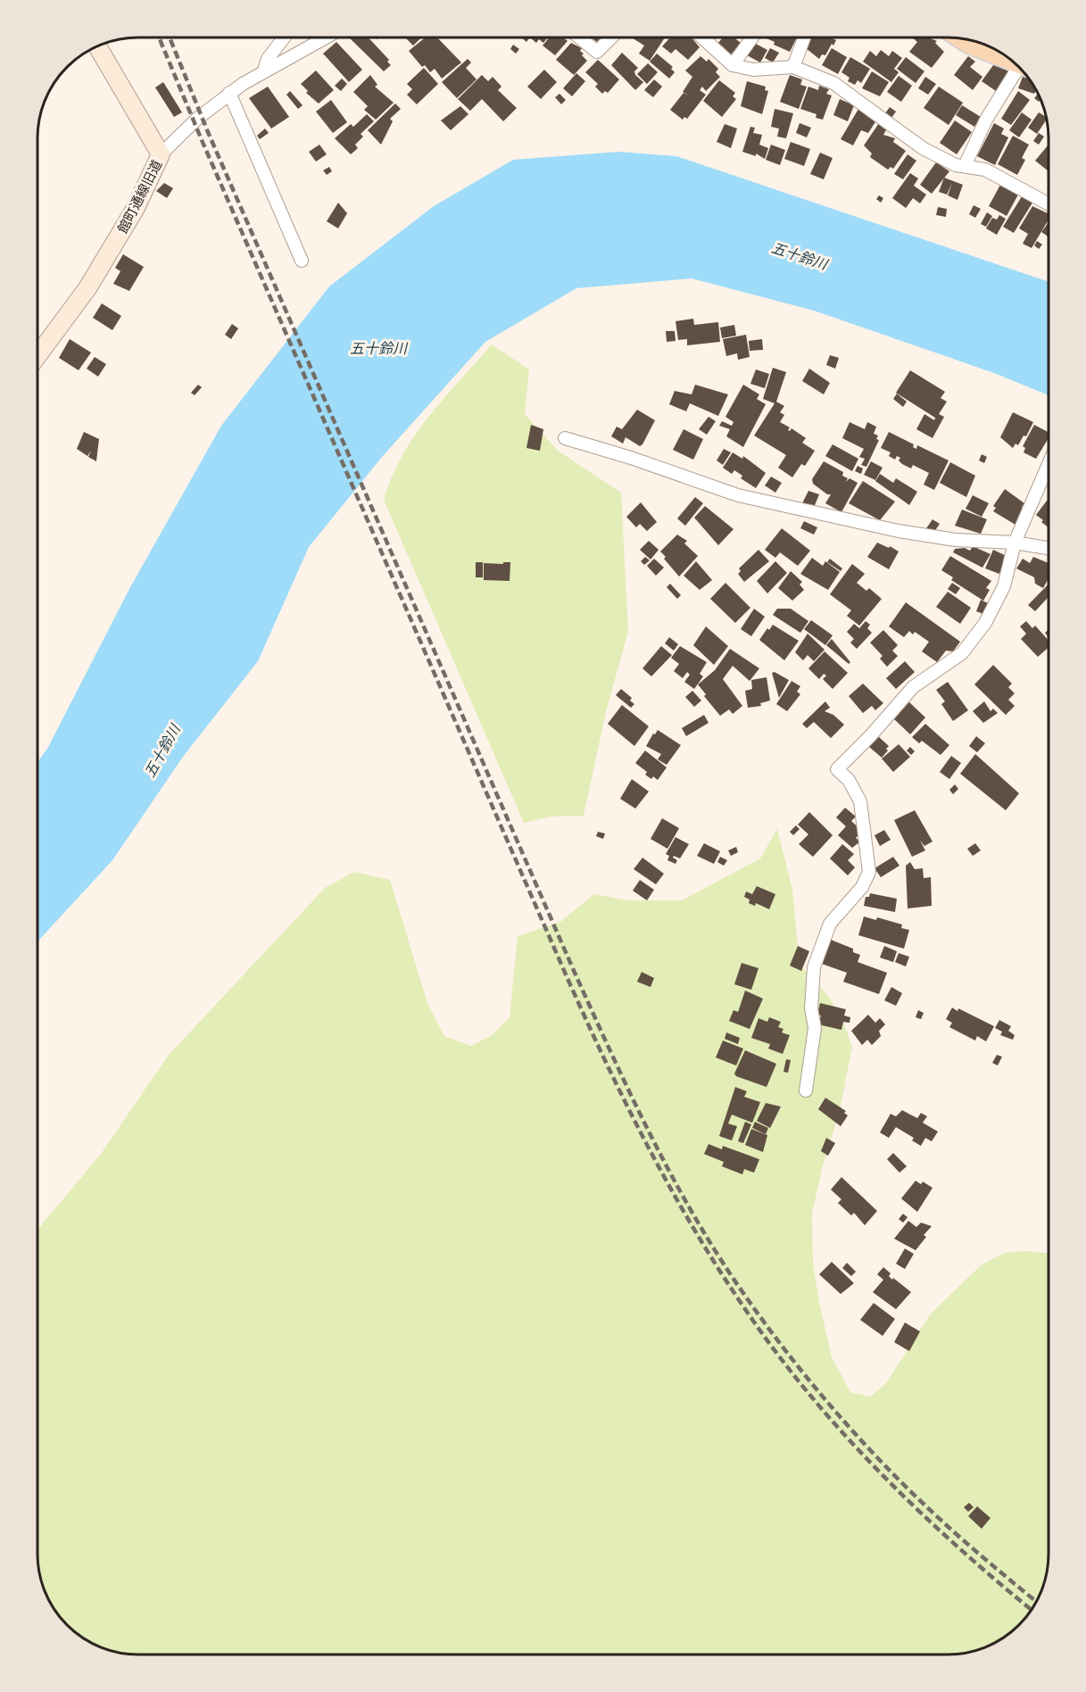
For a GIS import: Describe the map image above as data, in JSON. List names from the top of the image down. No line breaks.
{"streets":{"street":["館町通線旧道"]},"water":["五十鈴川"]}
